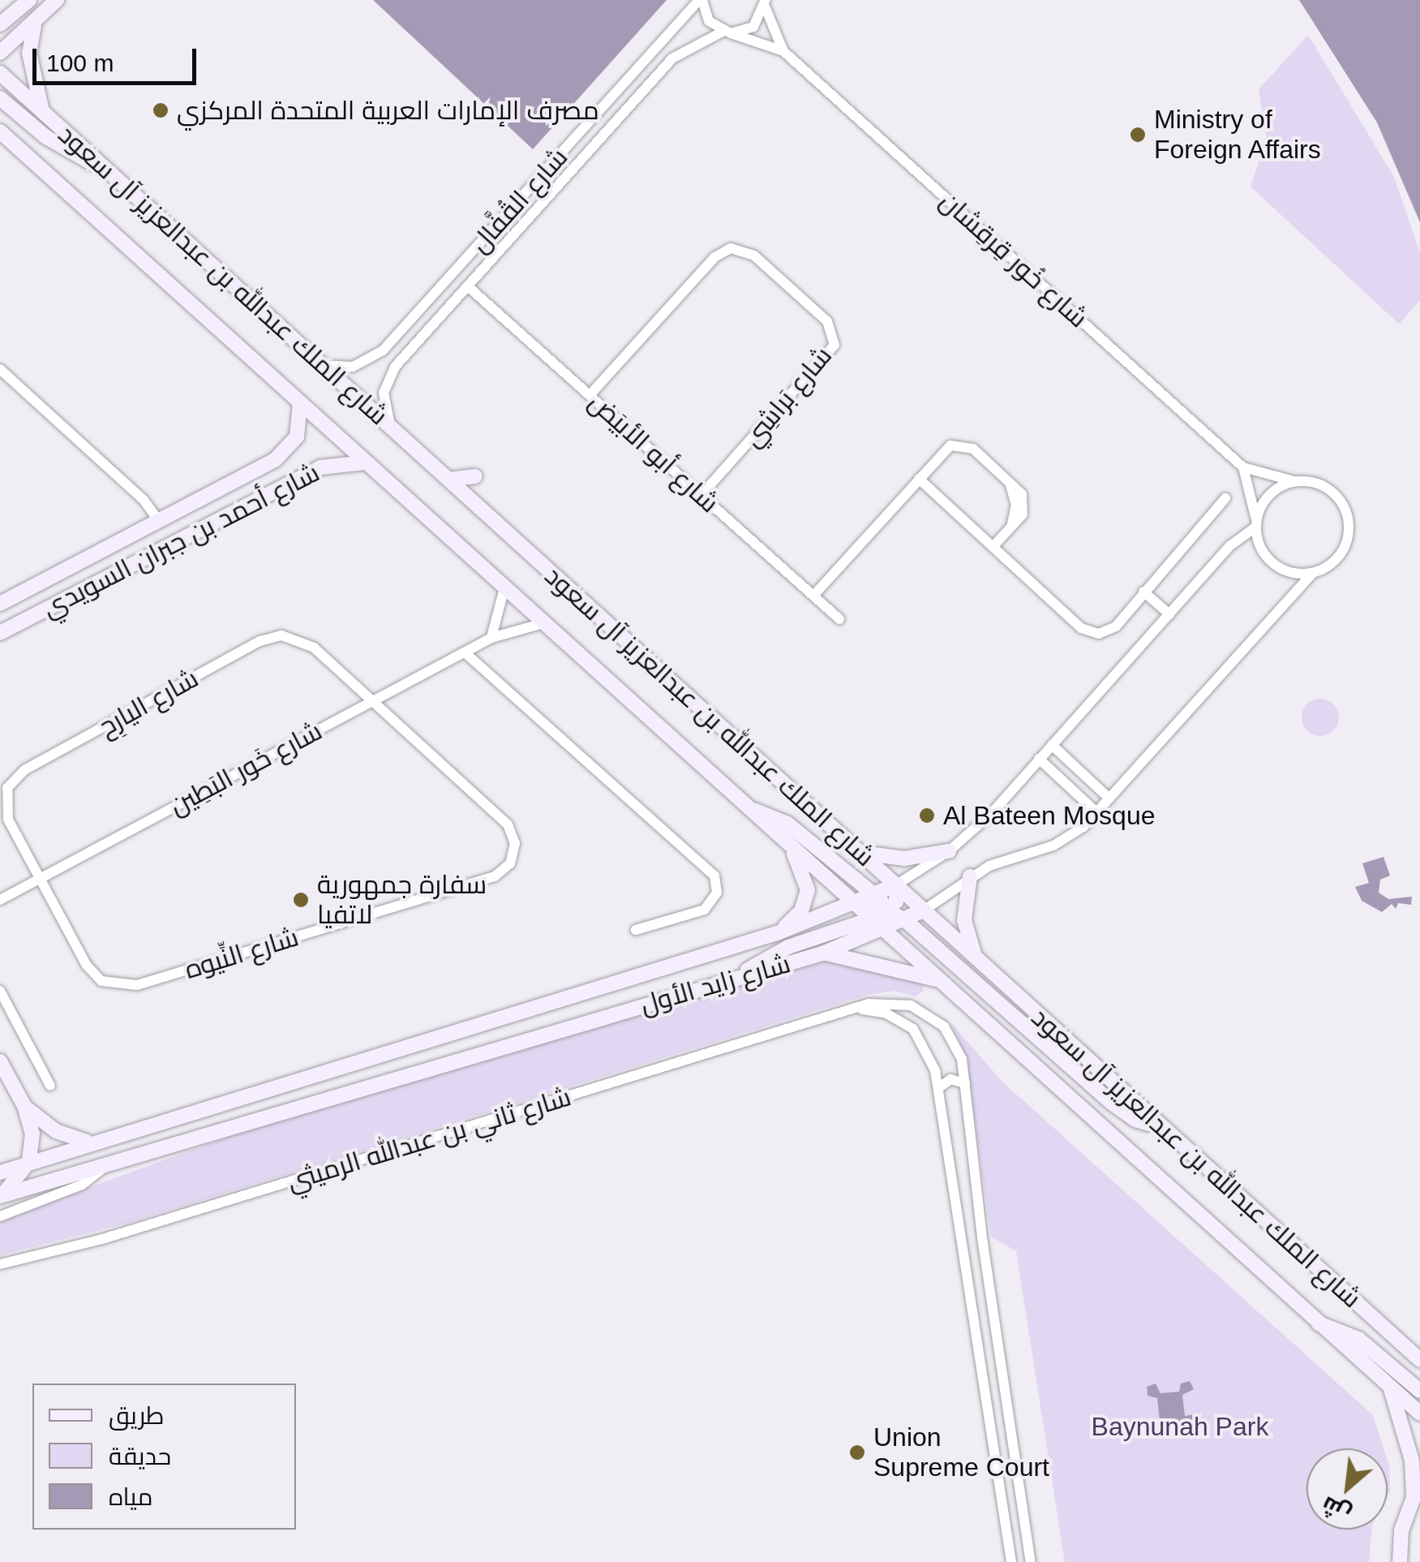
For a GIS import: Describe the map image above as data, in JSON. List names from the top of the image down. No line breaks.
{"streets":{"main road":["شارع الملك عبدالله بن عبدالعزيز آل سعود","شارع أحمد بن جبران السويدي","شارع زايد الأول"],"street":["شارع القُفَّال","شارع خُور قِرقِشان","شارع بَراشِي","شارع أبو الأبيَض","شارع اليارِح","شارع خَور البَطِين","شارع النِّيوه","شارع ثاني بن عبدالله الرميثي"]},"crossings":[["شارع القُفَّال","شارع خُور قِرقِشان"],["شارع القُفَّال","شارع الملك عبدالله بن عبدالعزيز آل سعود"],["شارع القُفَّال","شارع أبو الأبيَض"],["شارع خُور قِرقِشان","شارع زايد الأول"],["شارع الملك عبدالله بن عبدالعزيز آل سعود","شارع أحمد بن جبران السويدي"],["شارع الملك عبدالله بن عبدالعزيز آل سعود","شارع خَور البَطِين"],["شارع الملك عبدالله بن عبدالعزيز آل سعود","شارع زايد الأول"],["شارع بَراشِي","شارع أبو الأبيَض"],["شارع اليارِح","شارع خَور البَطِين"],["شارع اليارِح","شارع النِّيوه"],["شارع خَور البَطِين","شارع النِّيوه"]],"parks":["Baynunah Park"],"places":["مصرف الإمارات العربية المتحدة المركزي","Ministry of Foreign Affairs","Al Bateen Mosque","سفارة جمهورية لاتفيا","Union Supreme Court"],"legend":["طريق","حديقة","مياه"],"scale_bar":"100 m","north":"bottom left"}
